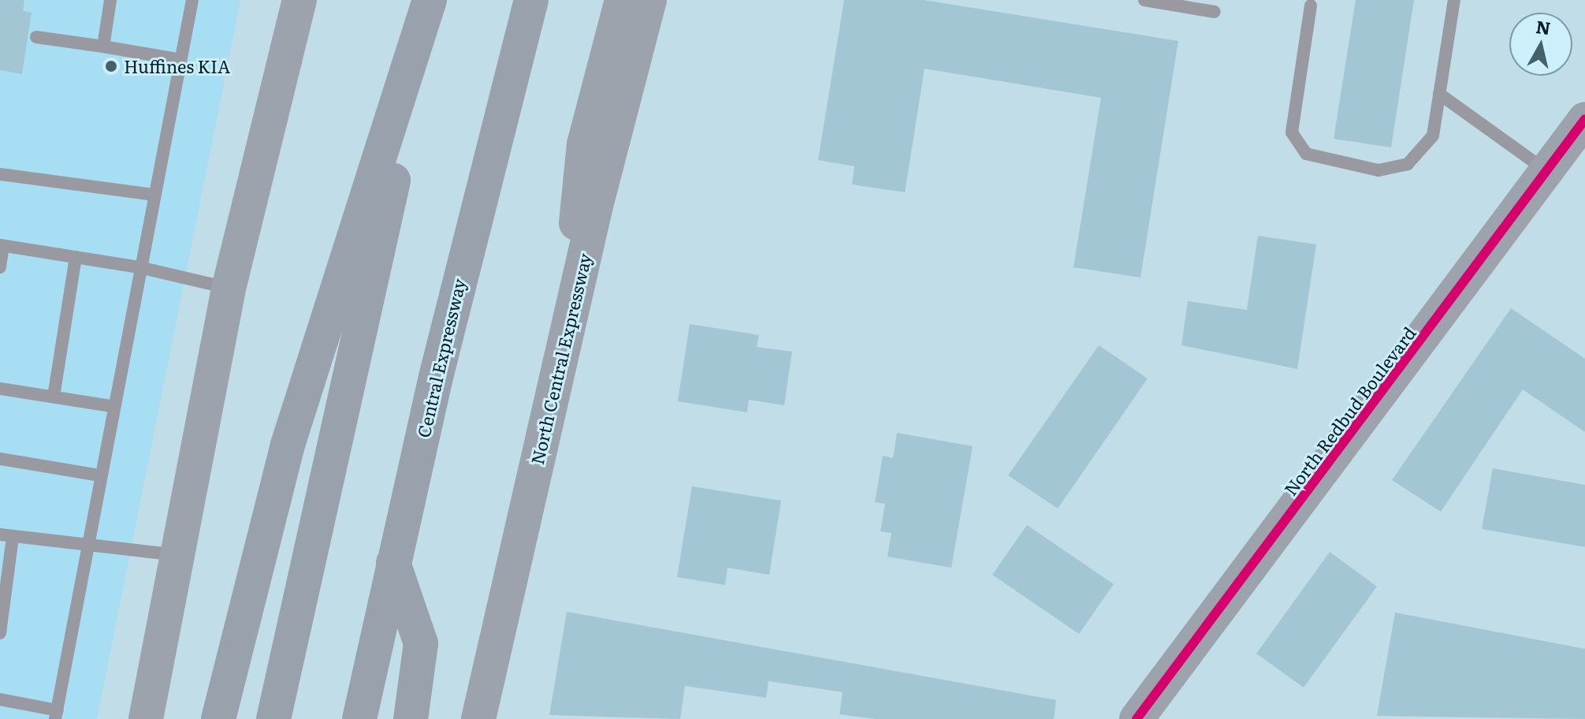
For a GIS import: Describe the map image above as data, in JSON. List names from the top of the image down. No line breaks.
{"streets":{"highway":["Central Expressway"],"main road":["North Central Expressway","North Redbud Boulevard"]},"places":["Huffines KIA"],"north":"top"}
